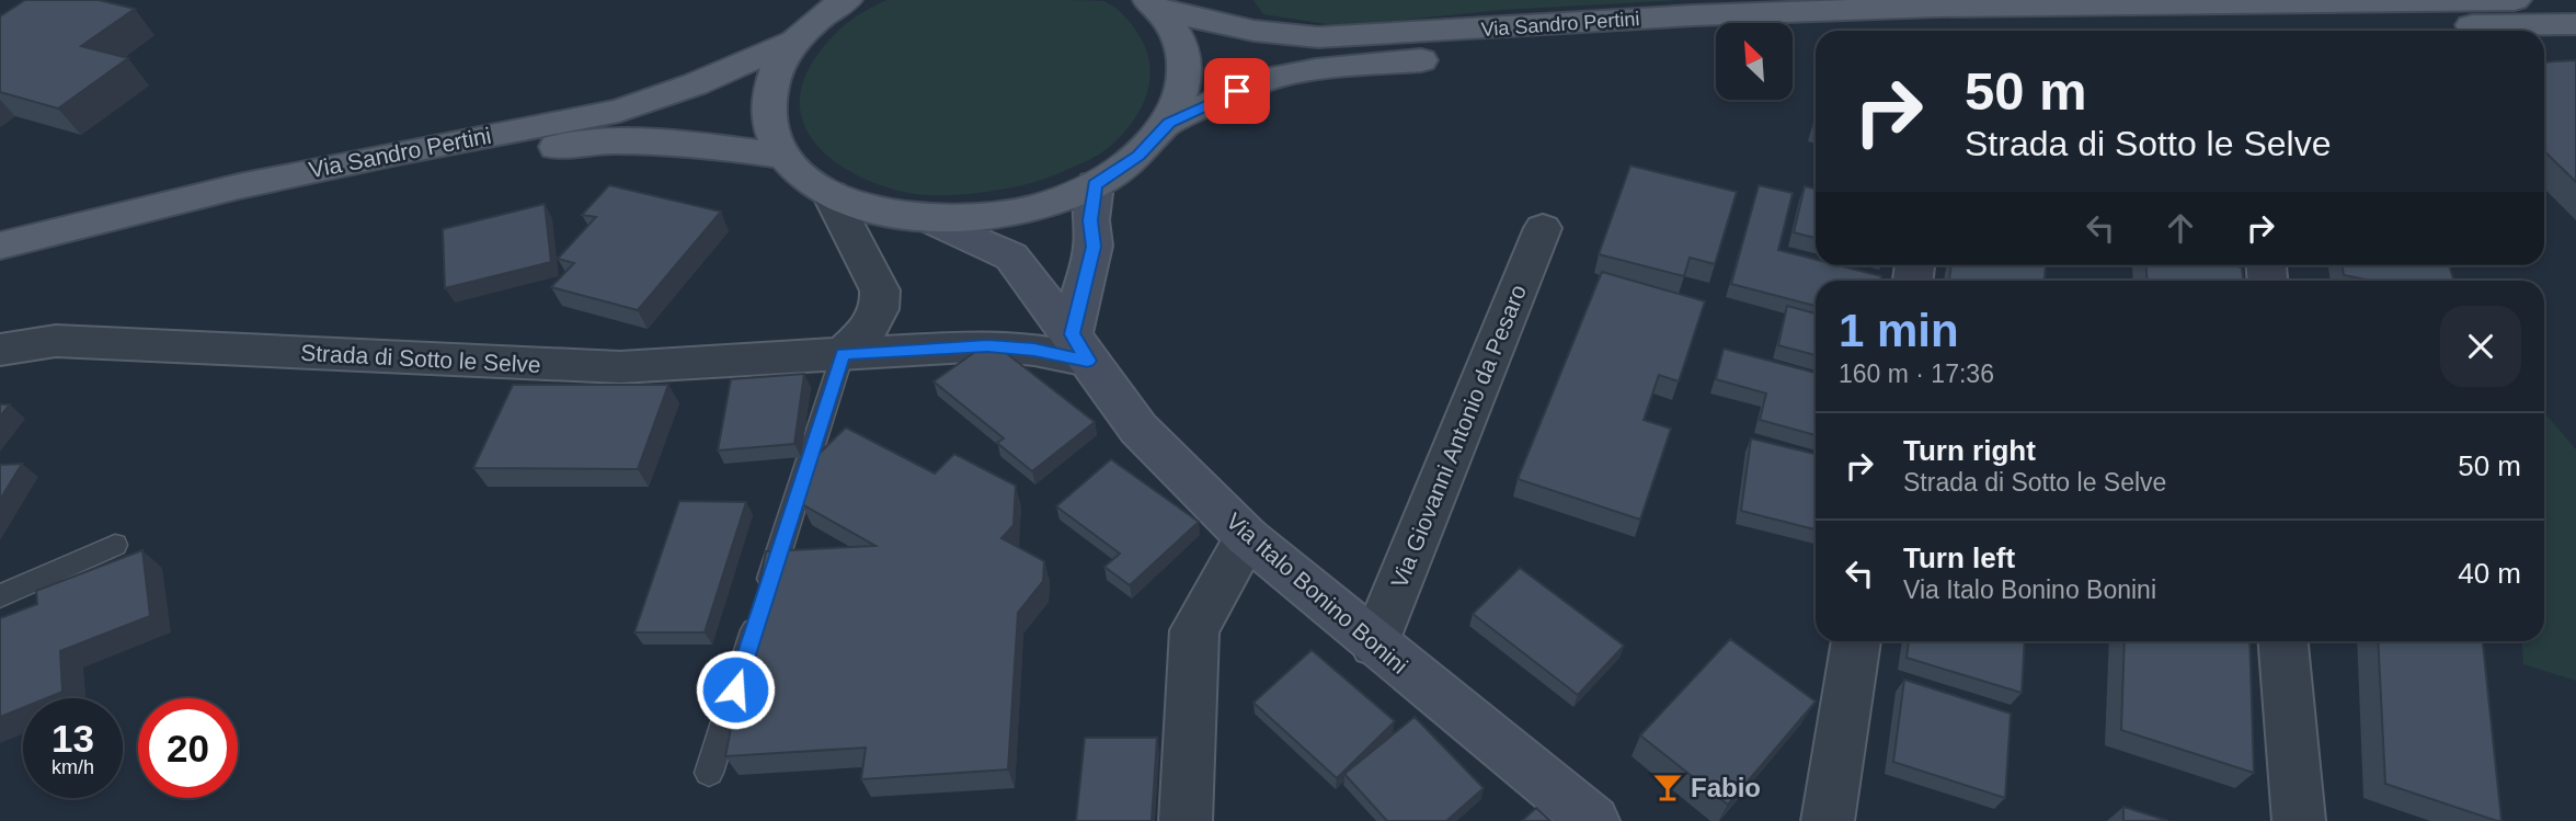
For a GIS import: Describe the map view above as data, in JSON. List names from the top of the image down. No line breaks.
{"streets":{"main road":["Via Sandro Pertini","Via Italo Bonino Bonini"],"street":["Strada di Sotto le Selve","Via Giovanni Antonio da Pesaro"]},"crossings":[["Strada di Sotto le Selve","Via Italo Bonino Bonini"],["Via Giovanni Antonio da Pesaro","Via Italo Bonino Bonini"]],"places":{"bar":["Fabio"]},"north":"top left","page":{"turn":["50 m","Strada di Sotto le Selve"],"heading":["1 min","160 m · 17:36"],"list":[{"name":"Turn right","note":"Strada di Sotto le Selve","value":"50 m"},{"name":"Turn left","note":"Via Italo Bonino Bonini","value":"40 m"}],"speed":"13 km/h","limit":"20"}}
